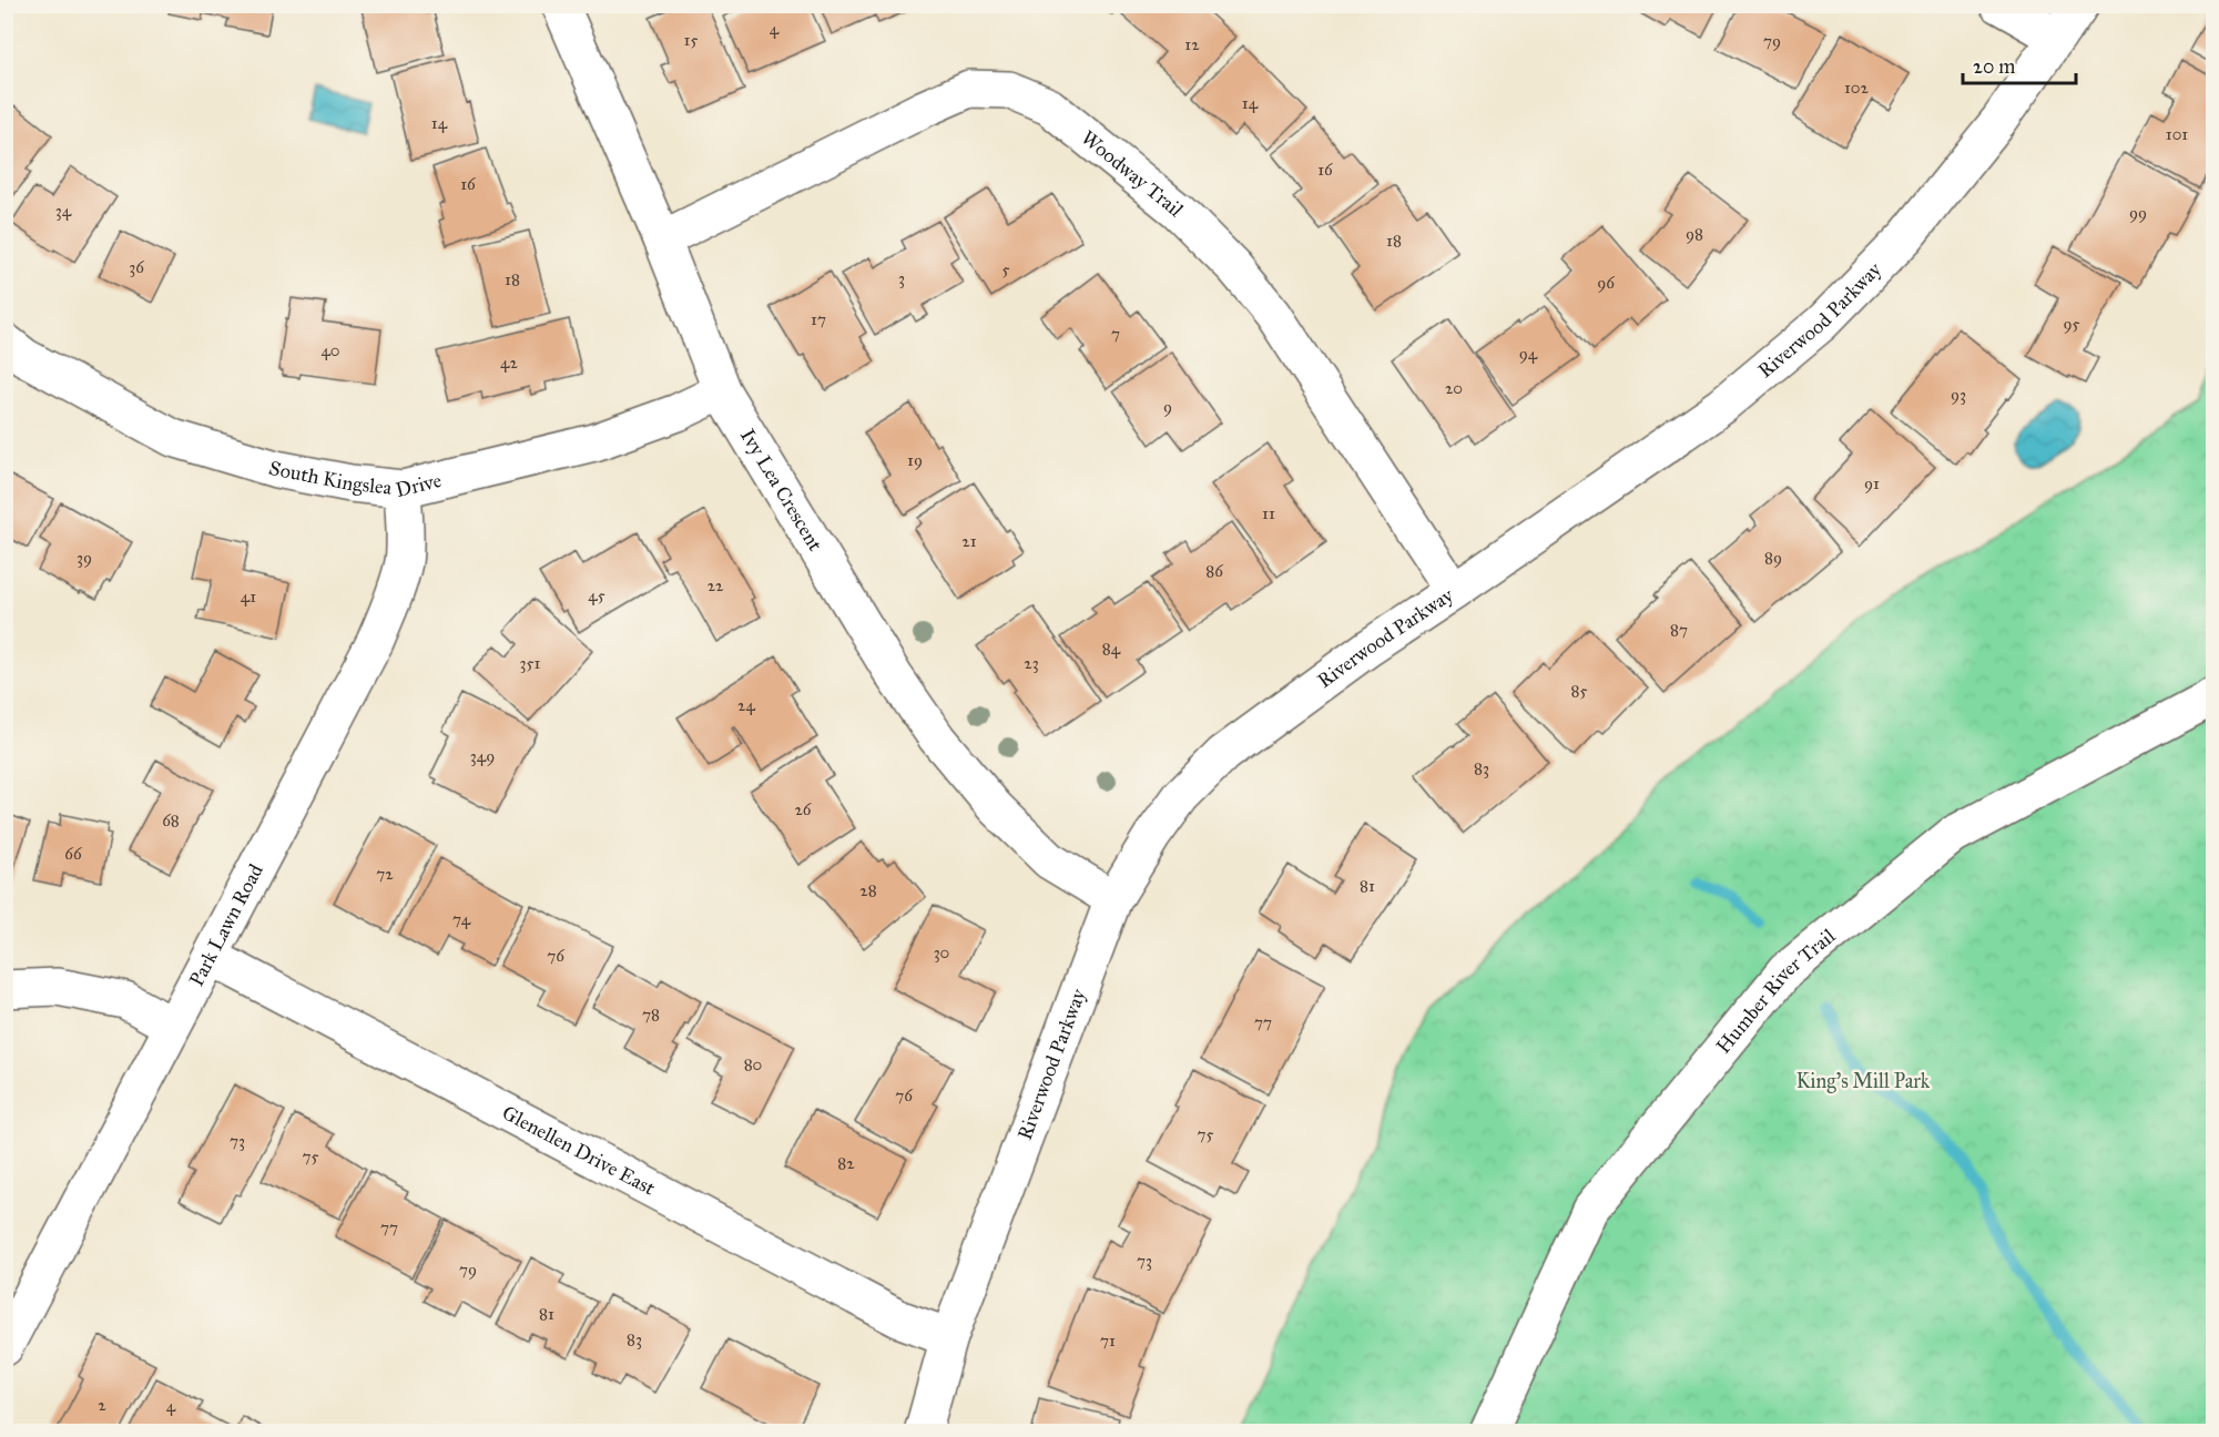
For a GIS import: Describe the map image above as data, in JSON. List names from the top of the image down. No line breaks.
{"streets":{"street":["Woodway Trail","Riverwood Parkway","South Kingslea Drive","Ivy Lea Crescent","Park Lawn Road","Humber River Trail","Glenellen Drive East"]},"crossings":[["Woodway Trail","Riverwood Parkway"],["Woodway Trail","Ivy Lea Crescent"],["Riverwood Parkway","Ivy Lea Crescent"],["Riverwood Parkway","Glenellen Drive East"],["South Kingslea Drive","Ivy Lea Crescent"],["South Kingslea Drive","Park Lawn Road"],["Park Lawn Road","Glenellen Drive East"]],"parks":["King's Mill Park"],"house_numbers":["4","15","79","12","102","14","14","101","16","16","34","99","98","18","36","5","3","18","96","17","95","7","40","94","42","20","93","9","19","91","11","21","39","89","86","22","45","41","87","84","351","23","85","24","349","83","26","68","66","72","81","28","74","30","76","78","77","80","76","75","73","75","82","77","73","79","81","83","71","2","4"],"scale_bar":"20 m"}
